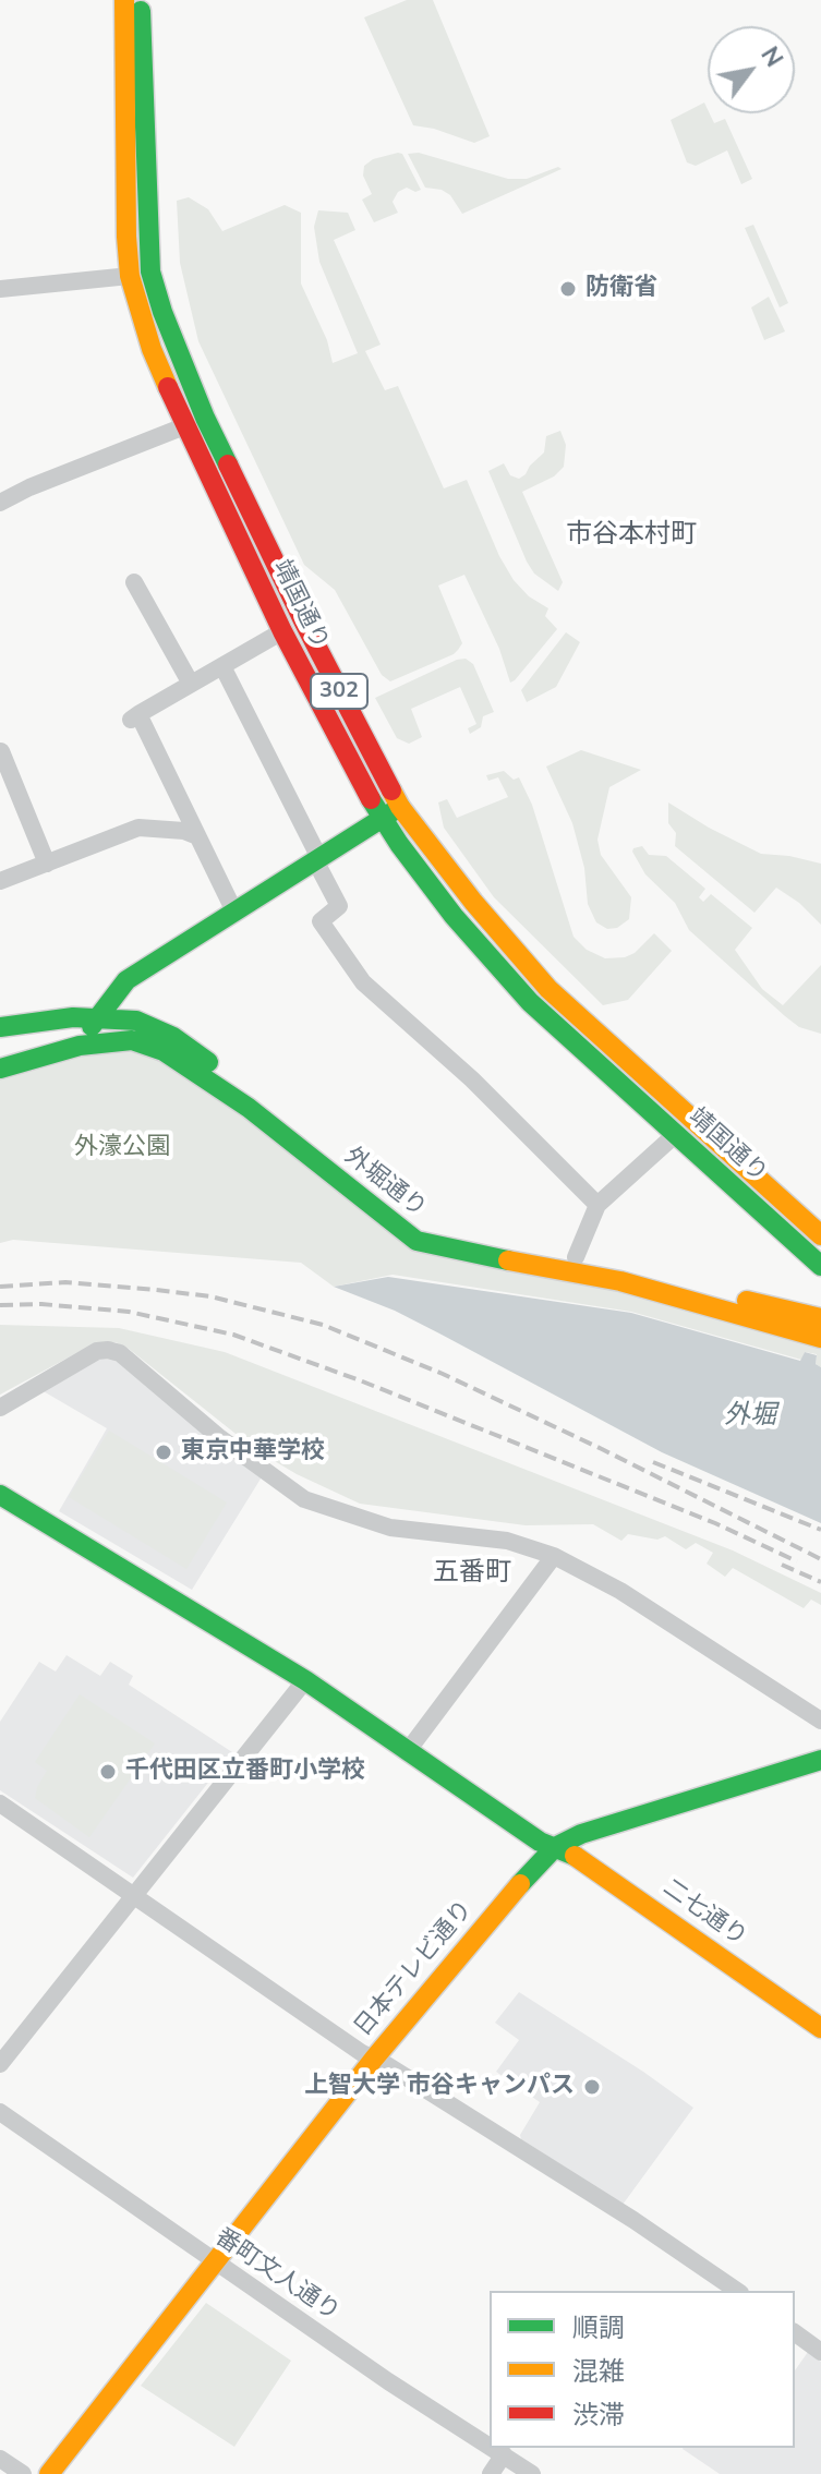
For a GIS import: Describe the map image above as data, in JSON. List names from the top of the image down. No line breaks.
{"streets":{"main road":["靖国通り","302","外堀通り","二七通り","日本テレビ通り"],"street":["番町文人通り"]},"crossings":[["二七通り","日本テレビ通り"],["日本テレビ通り","番町文人通り"]],"districts":["市谷本村町","五番町"],"water":["外堀"],"parks":["外濠公園"],"places":["防衛省","東京中華学校","千代田区立番町小学校","上智大学 市谷キャンパス"],"legend":["順調","混雑","渋滞"],"north":"top right"}
